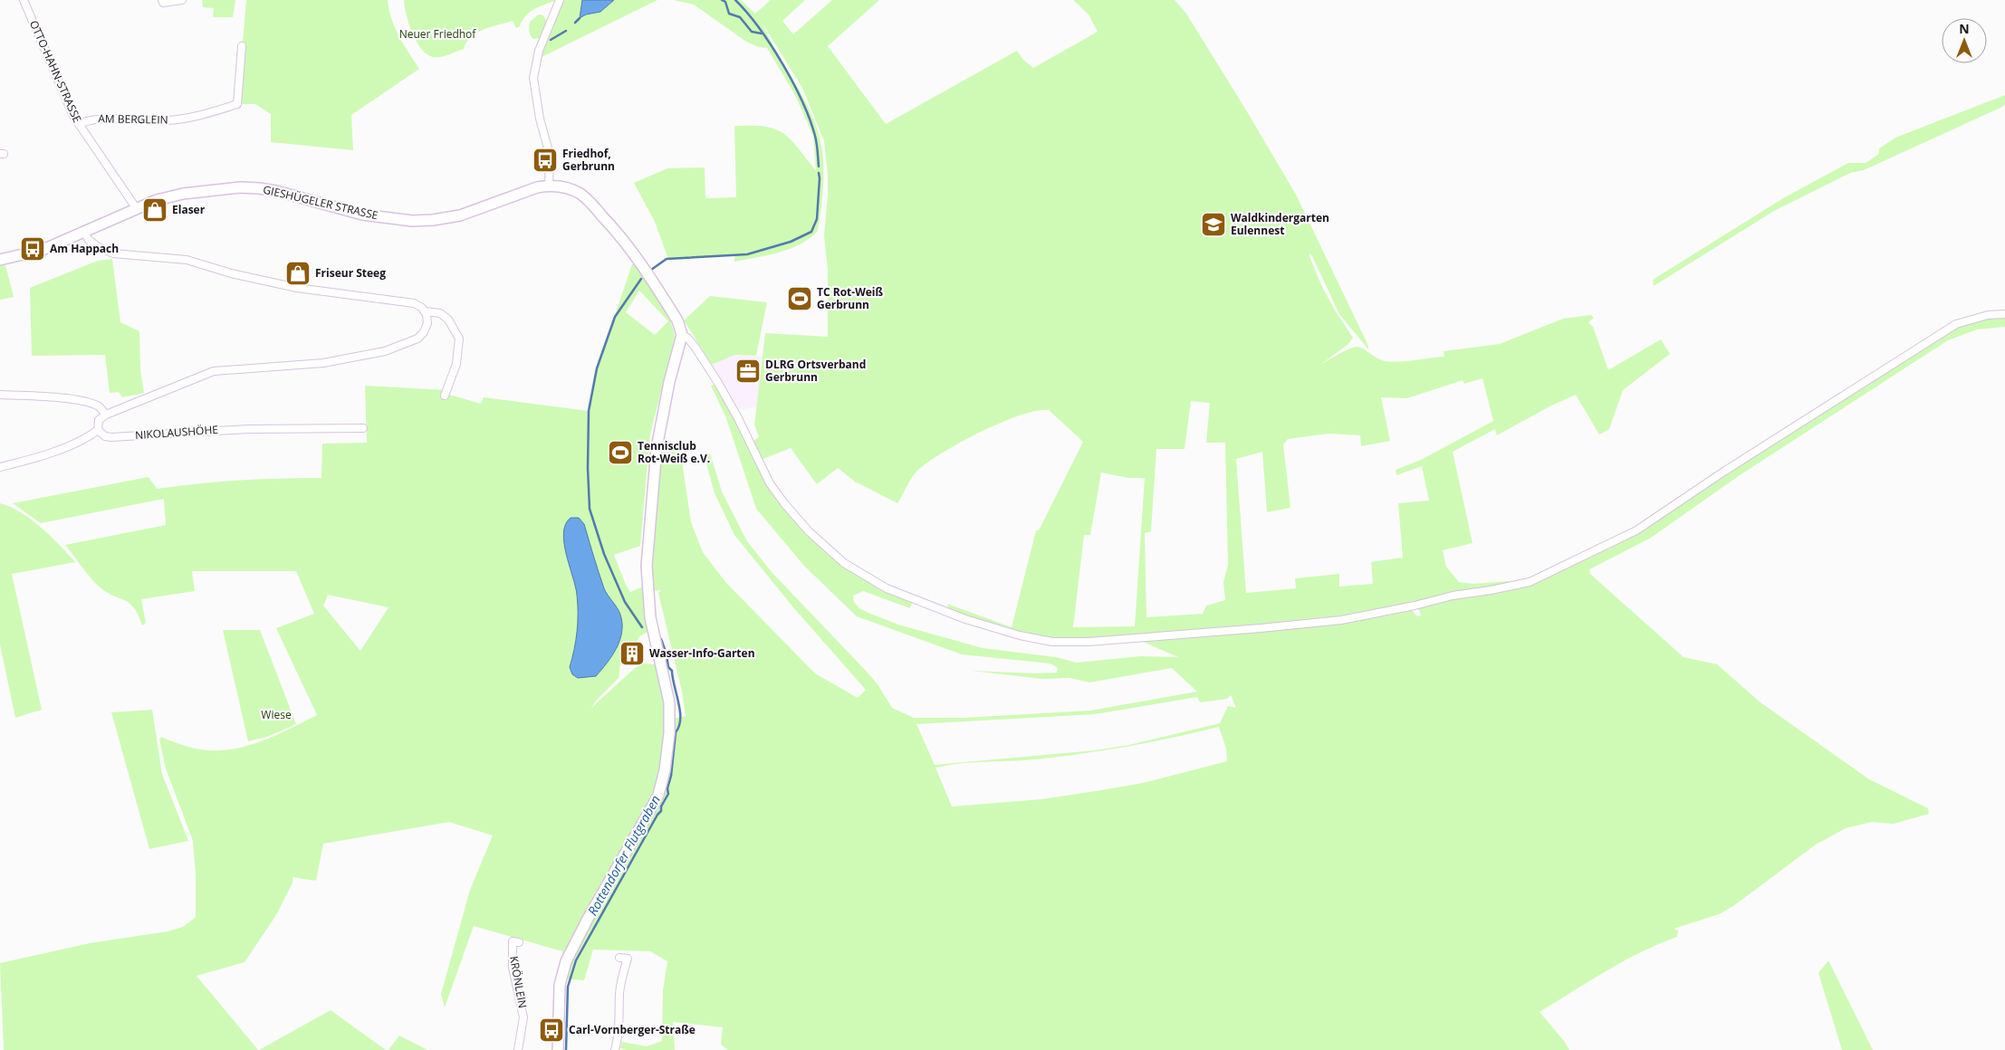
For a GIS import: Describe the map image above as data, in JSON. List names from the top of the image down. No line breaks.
{"streets":{"street":["OTTO-HAHN-STRASSE","AM BERGLEIN","GIESHÜGELER STRASSE","NIKOLAUSHÖHE","KRÖNLEIN"]},"crossings":[["OTTO-HAHN-STRASSE","AM BERGLEIN"],["OTTO-HAHN-STRASSE","GIESHÜGELER STRASSE"]],"water":["Rottendorfer Flutgraben"],"parks":["Neuer Friedhof","Wiese"],"places":{"bus stop":["Friedhof, Gerbrunn","Am Happach","Carl-Vornberger-Straße"],"shop":["Elaser","Friseur Steeg"],"school or university":["Waldkindergarten Eulennest"],"sports":["TC Rot-Weiß Gerbrunn","Tennisclub Rot-Weiß e.V."],"office":["DLRG Ortsverband Gerbrunn"],"building":["Wasser-Info-Garten"]},"north":"top"}
